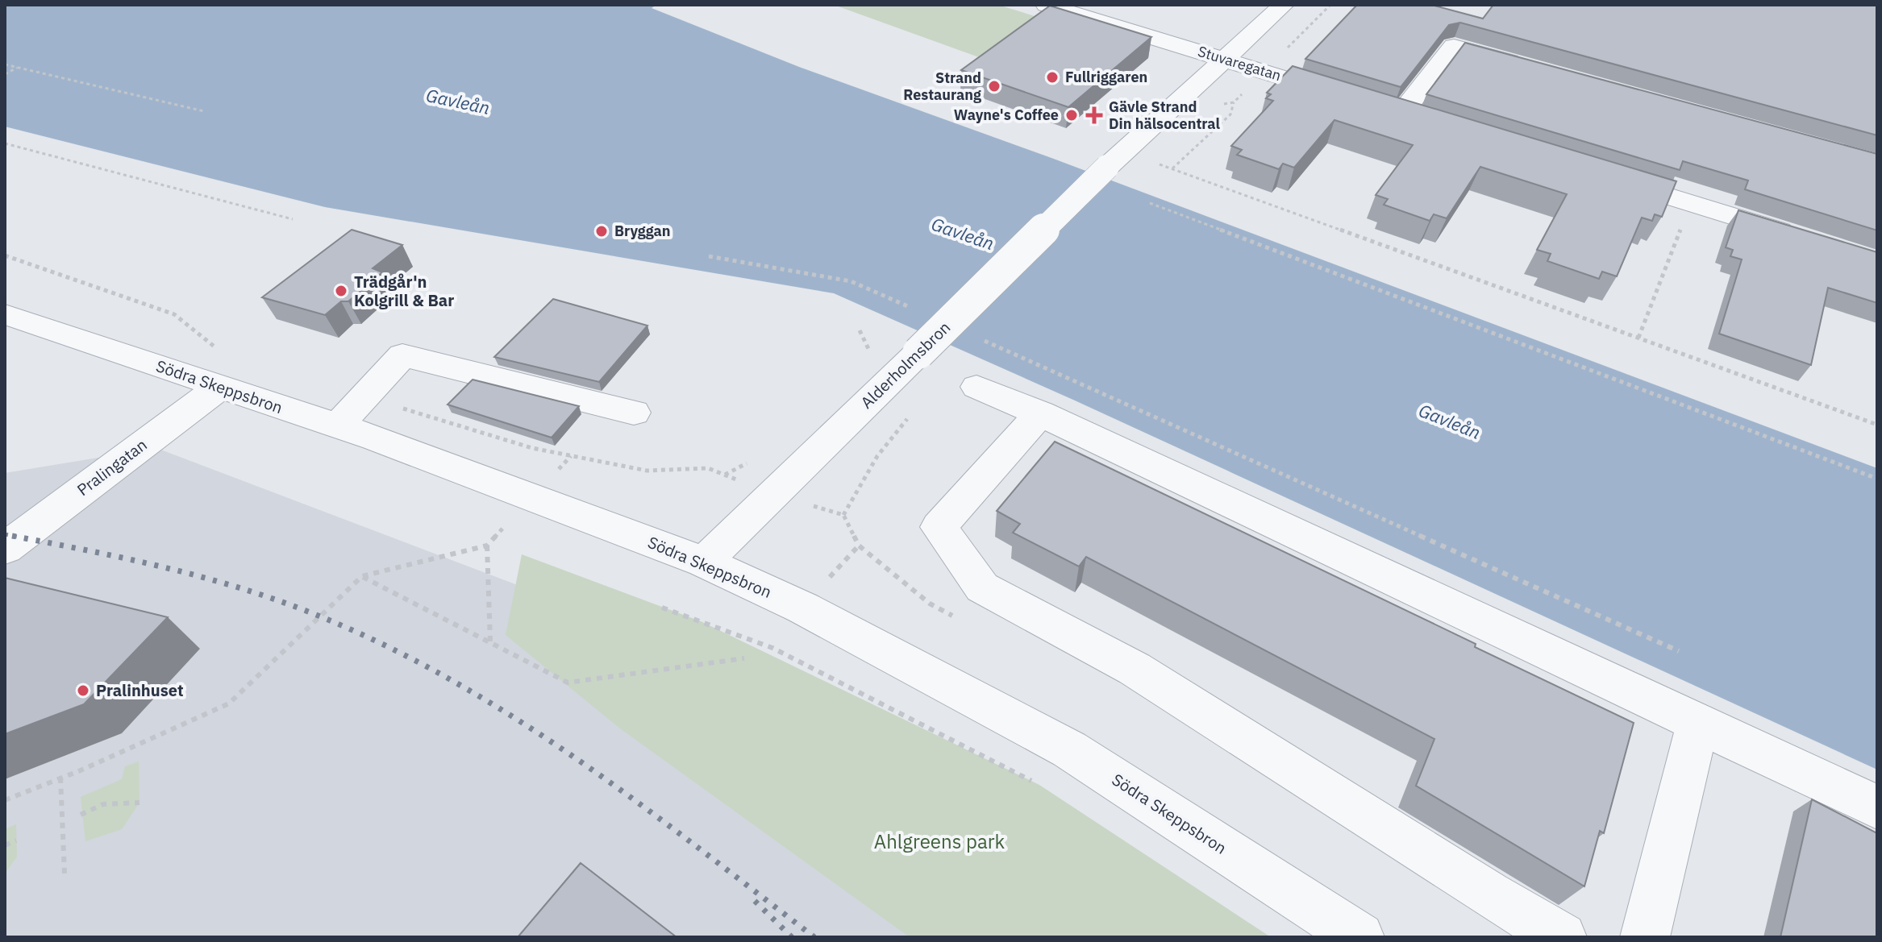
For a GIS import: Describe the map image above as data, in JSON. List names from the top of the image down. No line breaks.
{"streets":{"street":["Stuvaregatan","Alderholmsbron","Södra Skeppsbron","Pralingatan"]},"crossings":[["Stuvaregatan","Alderholmsbron"],["Alderholmsbron","Södra Skeppsbron"],["Södra Skeppsbron","Pralingatan"]],"water":["Gavleån"],"parks":["Ahlgreens park"],"places":{"other":["Fullriggaren","Strand Restaurang","Wayne's Coffee","Bryggan","Trädgår'n Kolgrill & Bar","Pralinhuset"],"health":["Gävle Strand Din hälsocentral"]}}
